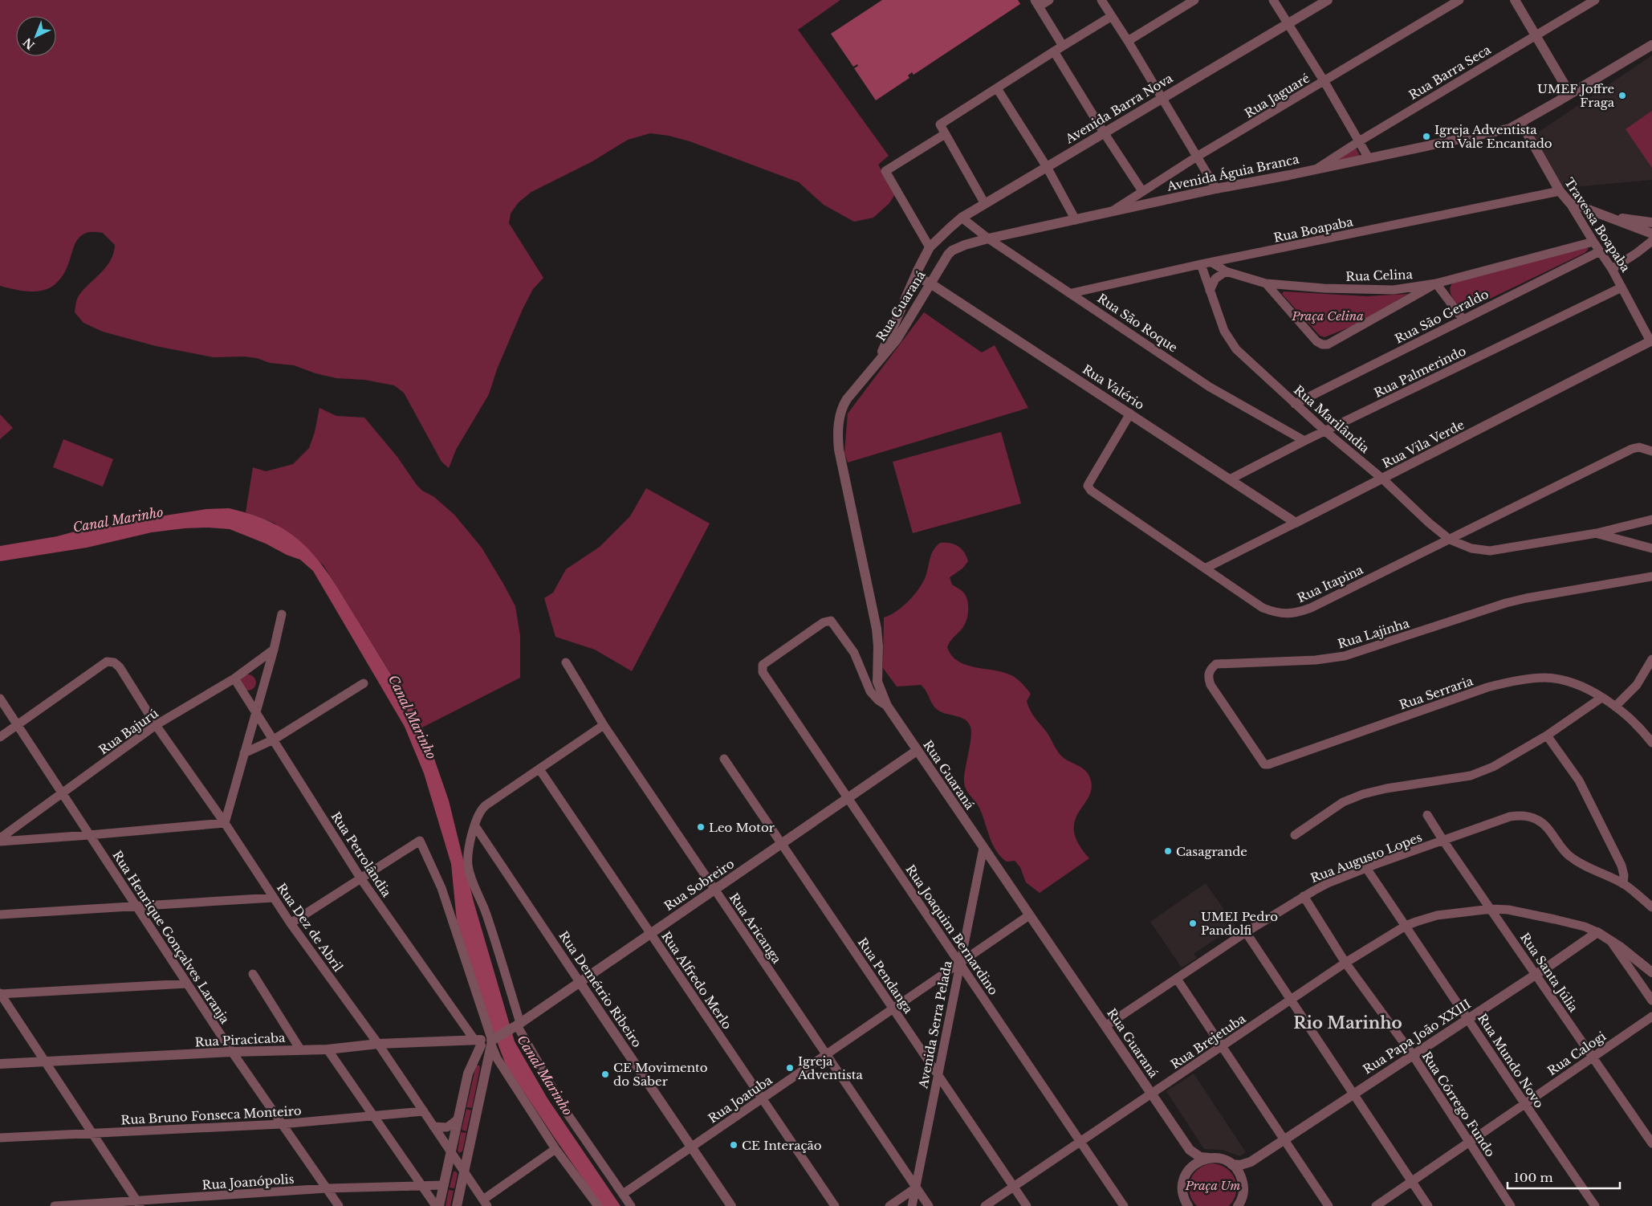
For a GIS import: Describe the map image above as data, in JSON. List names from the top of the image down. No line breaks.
{"streets":{"street":["Rua Barra Seca","Rua Jaguaré","Avenida Barra Nova","Avenida Águia Branca","Travessa Boapaba","Rua Boapaba","Rua Celina","Rua Guaraná","Rua São Geraldo","Rua São Roque","Rua Palmerindo","Rua Valério","Rua Marilândia","Rua Vila Verde","Rua Itapina","Rua Lajinha","Rua Serraria","Rua Bajurú","Rua Petrolândia","Rua Augusto Lopes","Rua Sobreiro","Rua Dez de Abril","Rua Aricanga","Rua Joaquim Bernardino","Rua Henrique Gonçalves Laranja","Rua Santa Júlia","Rua Pendanga","Rua Alfredo Merlo","Rua Demétrio Ribeiro","Avenida Serra Pelada","Rua Papa João XXIII","Rua Piracicaba","Rua Brejetuba","Rua Calogi","Rua Mundo Novo","Rua Joatuba","Rua Córrego Fundo","Rua Bruno Fonseca Monteiro","Rua Joanópolis"]},"crossings":[["Rua Barra Seca","Avenida Águia Branca"],["Rua Jaguaré","Avenida Águia Branca"],["Avenida Barra Nova","Rua Guaraná"],["Avenida Barra Nova","Rua São Roque"],["Avenida Águia Branca","Travessa Boapaba"],["Avenida Águia Branca","Rua Guaraná"],["Avenida Águia Branca","Rua São Roque"],["Travessa Boapaba","Rua Boapaba"],["Travessa Boapaba","Rua Celina"],["Travessa Boapaba","Rua São Geraldo"],["Travessa Boapaba","Rua Palmerindo"],["Travessa Boapaba","Rua Vila Verde"],["Rua Boapaba","Rua Celina"],["Rua Boapaba","Rua São Roque"],["Rua Boapaba","Rua Marilândia"],["Rua Guaraná","Rua Valério"],["Rua Guaraná","Rua Augusto Lopes"],["Rua Guaraná","Rua Sobreiro"],["Rua Guaraná","Rua Joaquim Bernardino"],["Rua Guaraná","Avenida Serra Pelada"],["Rua Guaraná","Rua Brejetuba"],["Rua Guaraná","Rua Joatuba"],["Rua São Geraldo","Rua Marilândia"],["Rua São Roque","Rua Palmerindo"],["Rua Palmerindo","Rua Valério"],["Rua Palmerindo","Rua Marilândia"],["Rua Valério","Rua Vila Verde"],["Rua Valério","Rua Itapina"],["Rua Marilândia","Rua Vila Verde"],["Rua Marilândia","Rua Itapina"],["Rua Vila Verde","Rua Itapina"],["Rua Lajinha","Rua Serraria"],["Rua Bajurú","Rua Petrolândia"],["Rua Bajurú","Rua Dez de Abril"],["Rua Bajurú","Rua Henrique Gonçalves Laranja"],["Rua Petrolândia","Rua Sobreiro"],["Rua Petrolândia","Rua Piracicaba"],["Rua Augusto Lopes","Rua Santa Júlia"],["Rua Augusto Lopes","Rua Mundo Novo"],["Rua Augusto Lopes","Rua Córrego Fundo"],["Rua Sobreiro","Rua Aricanga"],["Rua Sobreiro","Rua Joaquim Bernardino"],["Rua Sobreiro","Rua Pendanga"],["Rua Sobreiro","Rua Alfredo Merlo"],["Rua Sobreiro","Rua Demétrio Ribeiro"],["Rua Sobreiro","Rua Piracicaba"],["Rua Dez de Abril","Rua Henrique Gonçalves Laranja"],["Rua Dez de Abril","Rua Piracicaba"],["Rua Dez de Abril","Rua Bruno Fonseca Monteiro"],["Rua Aricanga","Avenida Serra Pelada"],["Rua Aricanga","Rua Joatuba"],["Rua Joaquim Bernardino","Avenida Serra Pelada"],["Rua Joaquim Bernardino","Rua Brejetuba"],["Rua Joaquim Bernardino","Rua Joatuba"],["Rua Henrique Gonçalves Laranja","Rua Piracicaba"],["Rua Henrique Gonçalves Laranja","Rua Bruno Fonseca Monteiro"],["Rua Henrique Gonçalves Laranja","Rua Joanópolis"],["Rua Santa Júlia","Rua Papa João XXIII"],["Rua Santa Júlia","Rua Brejetuba"],["Rua Santa Júlia","Rua Calogi"],["Rua Pendanga","Avenida Serra Pelada"],["Rua Pendanga","Rua Brejetuba"],["Rua Pendanga","Rua Joatuba"],["Rua Alfredo Merlo","Rua Joatuba"],["Rua Demétrio Ribeiro","Rua Joatuba"],["Avenida Serra Pelada","Rua Joatuba"],["Rua Papa João XXIII","Rua Brejetuba"],["Rua Papa João XXIII","Rua Mundo Novo"],["Rua Papa João XXIII","Rua Córrego Fundo"],["Rua Brejetuba","Rua Mundo Novo"],["Rua Brejetuba","Rua Córrego Fundo"],["Rua Calogi","Rua Mundo Novo"],["Rua Calogi","Rua Córrego Fundo"]],"districts":["Rio Marinho"],"water":["Canal Marinho"],"parks":["Praça Celina","Praça Um"],"places":["UMEF Joffre Fraga","Igreja Adventista em Vale Encantado","Leo Motor","Casagrande","UMEI Pedro Pandolfi","Igreja Adventista","CE Movimento do Saber","CE Interação"],"scale_bar":"100 m","north":"bottom left"}
